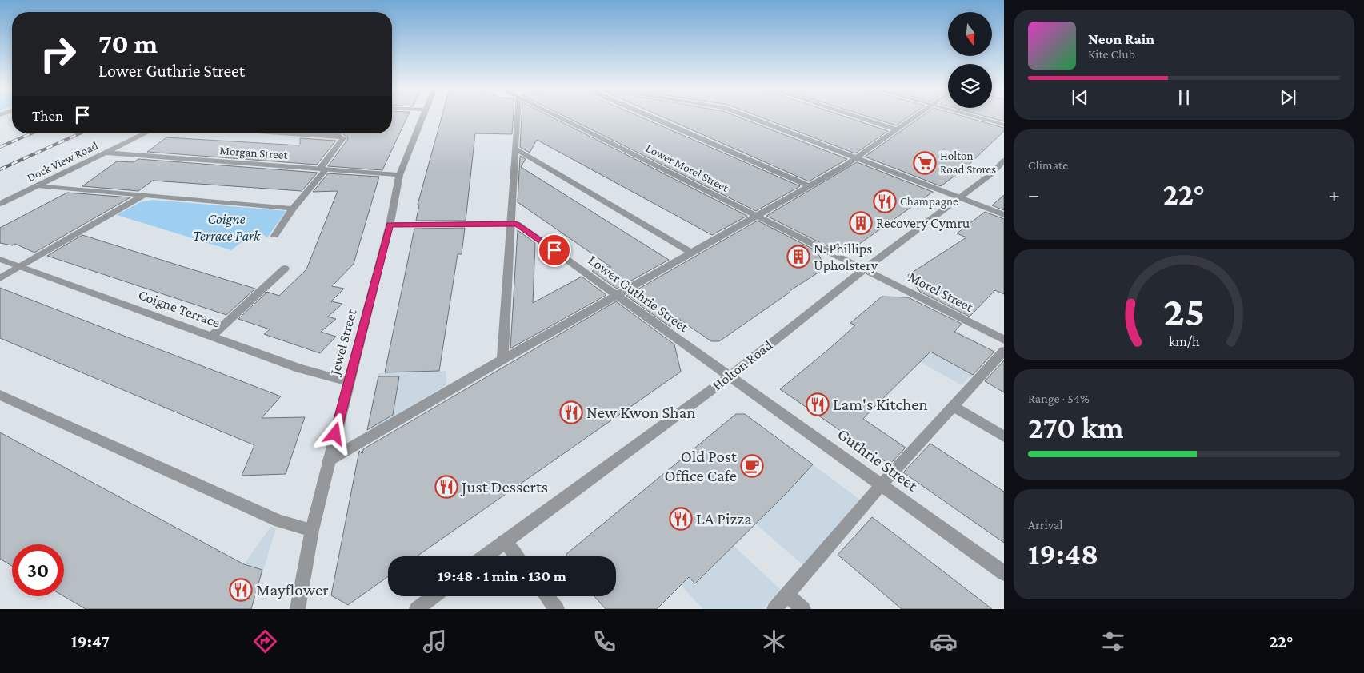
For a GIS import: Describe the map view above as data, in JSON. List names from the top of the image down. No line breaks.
{"streets":{"street":["Morgan Street","Dock View Road","Lower Morel Street","Morel Street","Lower Guthrie Street","Coigne Terrace","Jewel Street","Holton Road","Guthrie Street"]},"crossings":[["Morgan Street","Dock View Road"],["Morgan Street","Jewel Street"],["Lower Morel Street","Morel Street"],["Lower Morel Street","Holton Road"],["Morel Street","Holton Road"],["Lower Guthrie Street","Jewel Street"],["Lower Guthrie Street","Holton Road"],["Lower Guthrie Street","Guthrie Street"],["Coigne Terrace","Jewel Street"],["Holton Road","Guthrie Street"]],"parks":["Coigne Terrace Park"],"places":{"supermarket":["Holton Road Stores"],"restaurant":["Champagne","Lam's Kitchen","New Kwon Shan","Just Desserts","LA Pizza","Mayflower"],"building":["Recovery Cymru","N. Phillips Upholstery"],"cafe":["Old Post Office Cafe"]},"north":"bottom","page":{"turn":["70 m","Lower Guthrie Street"],"song":["Neon Rain","Kite Club"],"then":"Then","tile":["Climate",["Range · 54%","270 km"],["Arrival","19:48"]],"heat":["−","22°","+"],"limit":"30","trip":"19:48 · 1 min · 130 m","tabs":["19:47","22°"],"gauge":["25","km/h"]}}
